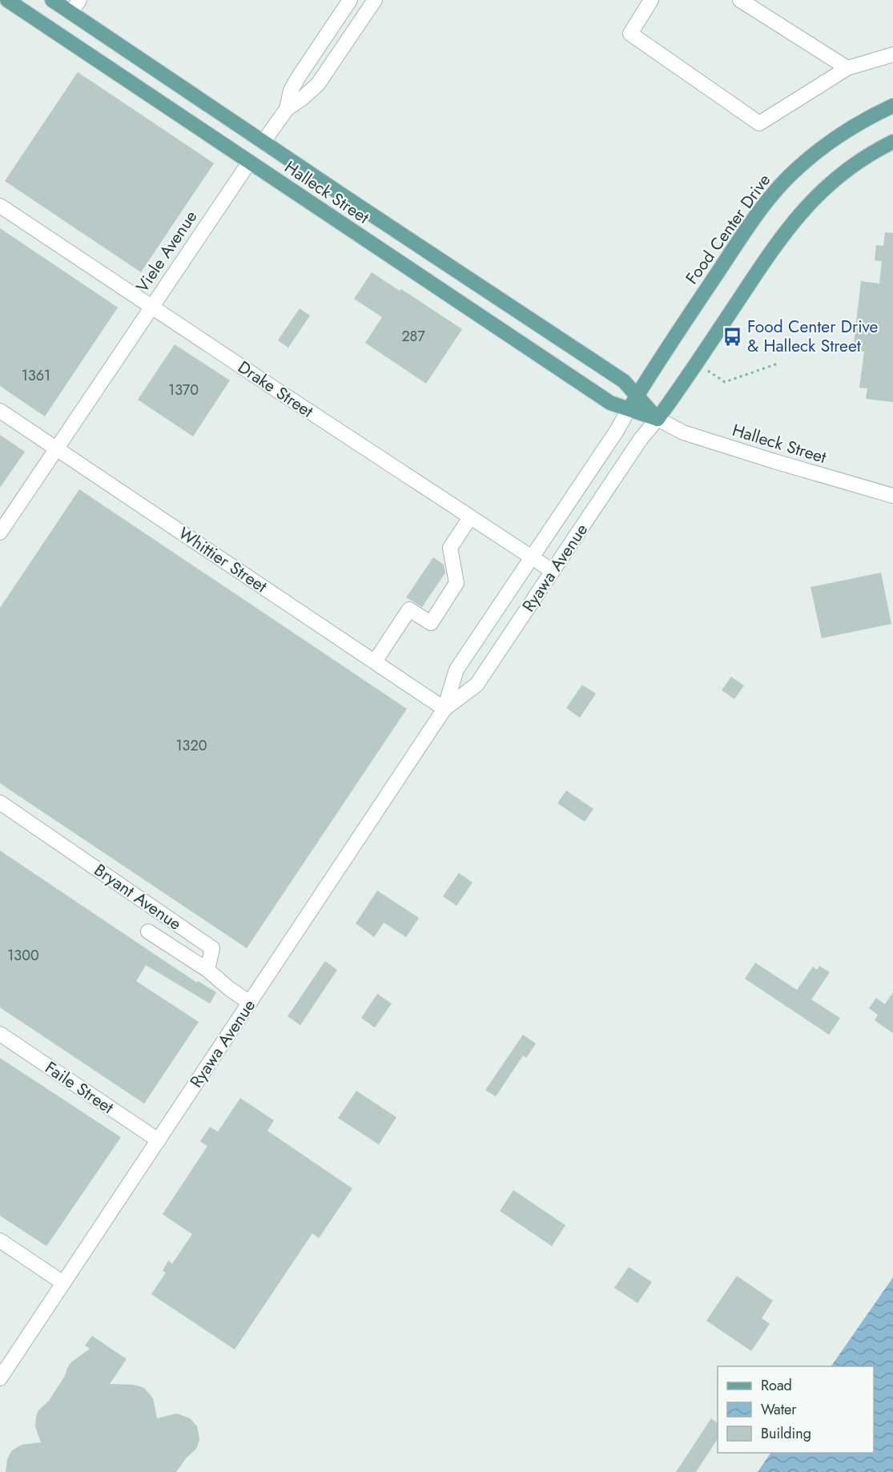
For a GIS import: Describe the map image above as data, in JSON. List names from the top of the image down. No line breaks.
{"streets":{"main road":["Halleck Street","Food Center Drive","Viele Avenue"],"street":["Drake Street","Whittier Street","Ryawa Avenue","Bryant Avenue","Faile Street"]},"crossings":[["Halleck Street","Food Center Drive"],["Halleck Street","Viele Avenue"],["Halleck Street","Ryawa Avenue"],["Food Center Drive","Ryawa Avenue"],["Viele Avenue","Drake Street"],["Viele Avenue","Whittier Street"],["Drake Street","Ryawa Avenue"],["Whittier Street","Ryawa Avenue"],["Ryawa Avenue","Faile Street"]],"places":{"bus stop":["Food Center Drive & Halleck Street"]},"house_numbers":["287","1361","1370","1320","1300"],"legend":["Road","Water","Building"]}
